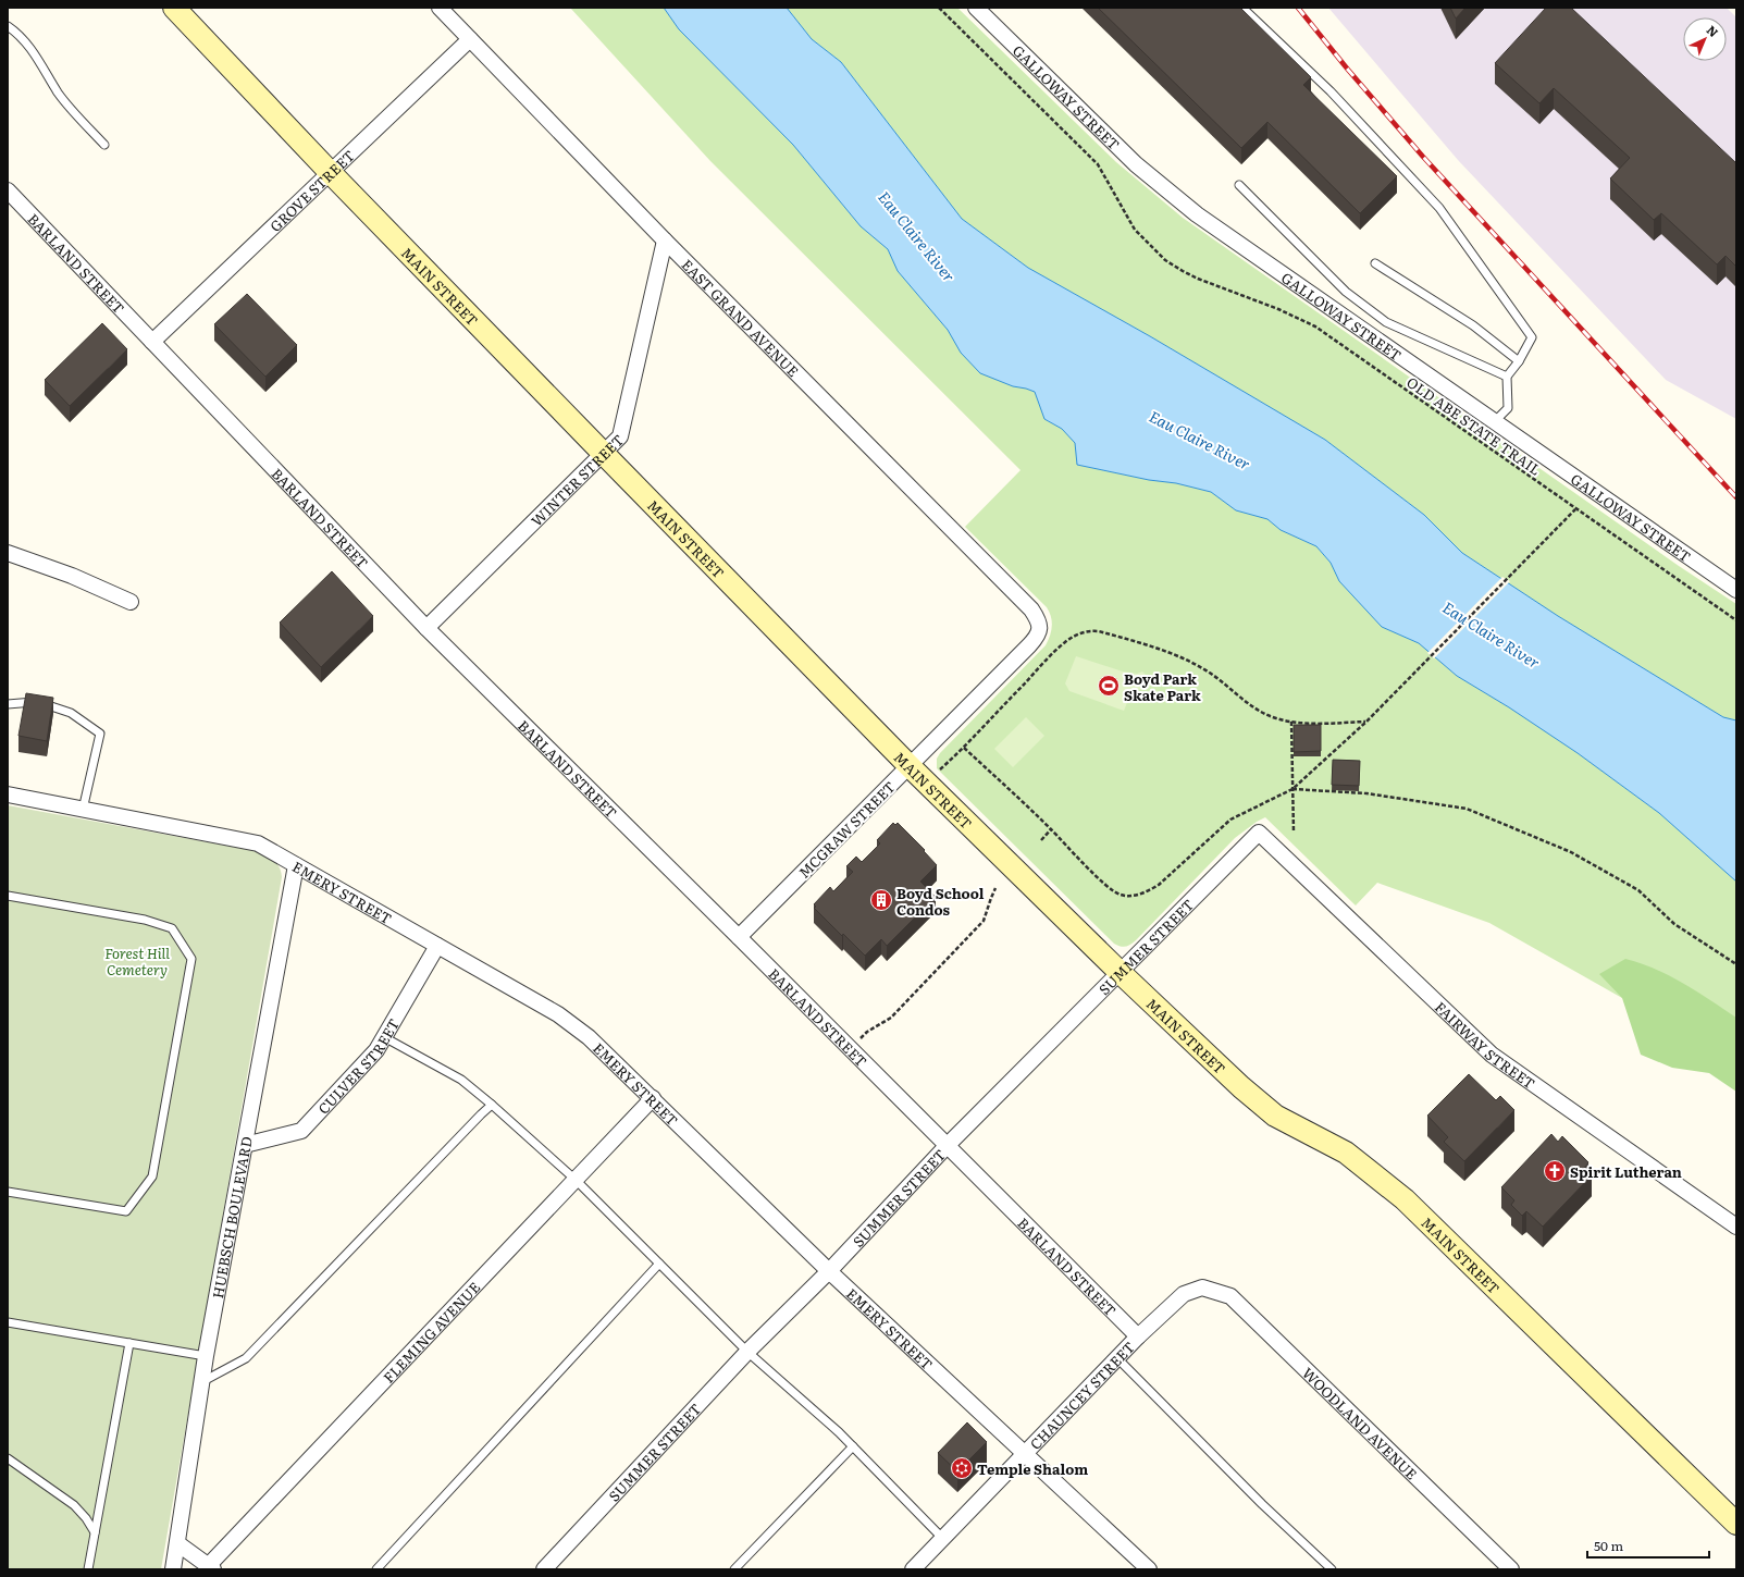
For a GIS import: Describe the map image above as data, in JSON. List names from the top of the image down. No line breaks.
{"streets":{"street":["GALLOWAY STREET","GROVE STREET","BARLAND STREET","MAIN STREET","EAST GRAND AVENUE","WINTER STREET","MCGRAW STREET","EMERY STREET","SUMMER STREET","FAIRWAY STREET","CULVER STREET","HUEBSCH BOULEVARD","FLEMING AVENUE","CHAUNCEY STREET","WOODLAND AVENUE"],"path":["OLD ABE STATE TRAIL"]},"crossings":[["GROVE STREET","BARLAND STREET"],["GROVE STREET","MAIN STREET"],["GROVE STREET","EAST GRAND AVENUE"],["BARLAND STREET","WINTER STREET"],["BARLAND STREET","MCGRAW STREET"],["BARLAND STREET","SUMMER STREET"],["BARLAND STREET","CHAUNCEY STREET"],["MAIN STREET","WINTER STREET"],["MAIN STREET","MCGRAW STREET"],["MAIN STREET","SUMMER STREET"],["EAST GRAND AVENUE","WINTER STREET"],["EAST GRAND AVENUE","MCGRAW STREET"],["EMERY STREET","SUMMER STREET"],["EMERY STREET","CULVER STREET"],["EMERY STREET","HUEBSCH BOULEVARD"],["EMERY STREET","FLEMING AVENUE"],["EMERY STREET","CHAUNCEY STREET"],["SUMMER STREET","FAIRWAY STREET"],["CULVER STREET","HUEBSCH BOULEVARD"],["CHAUNCEY STREET","WOODLAND AVENUE"]],"water":["Eau Claire River"],"parks":["Forest Hill Cemetery"],"places":{"sports":["Boyd Park Skate Park"],"building":["Boyd School Condos"],"church":["Spirit Lutheran"],"synagogue":["Temple Shalom"]},"scale_bar":"50 m","north":"top right"}
